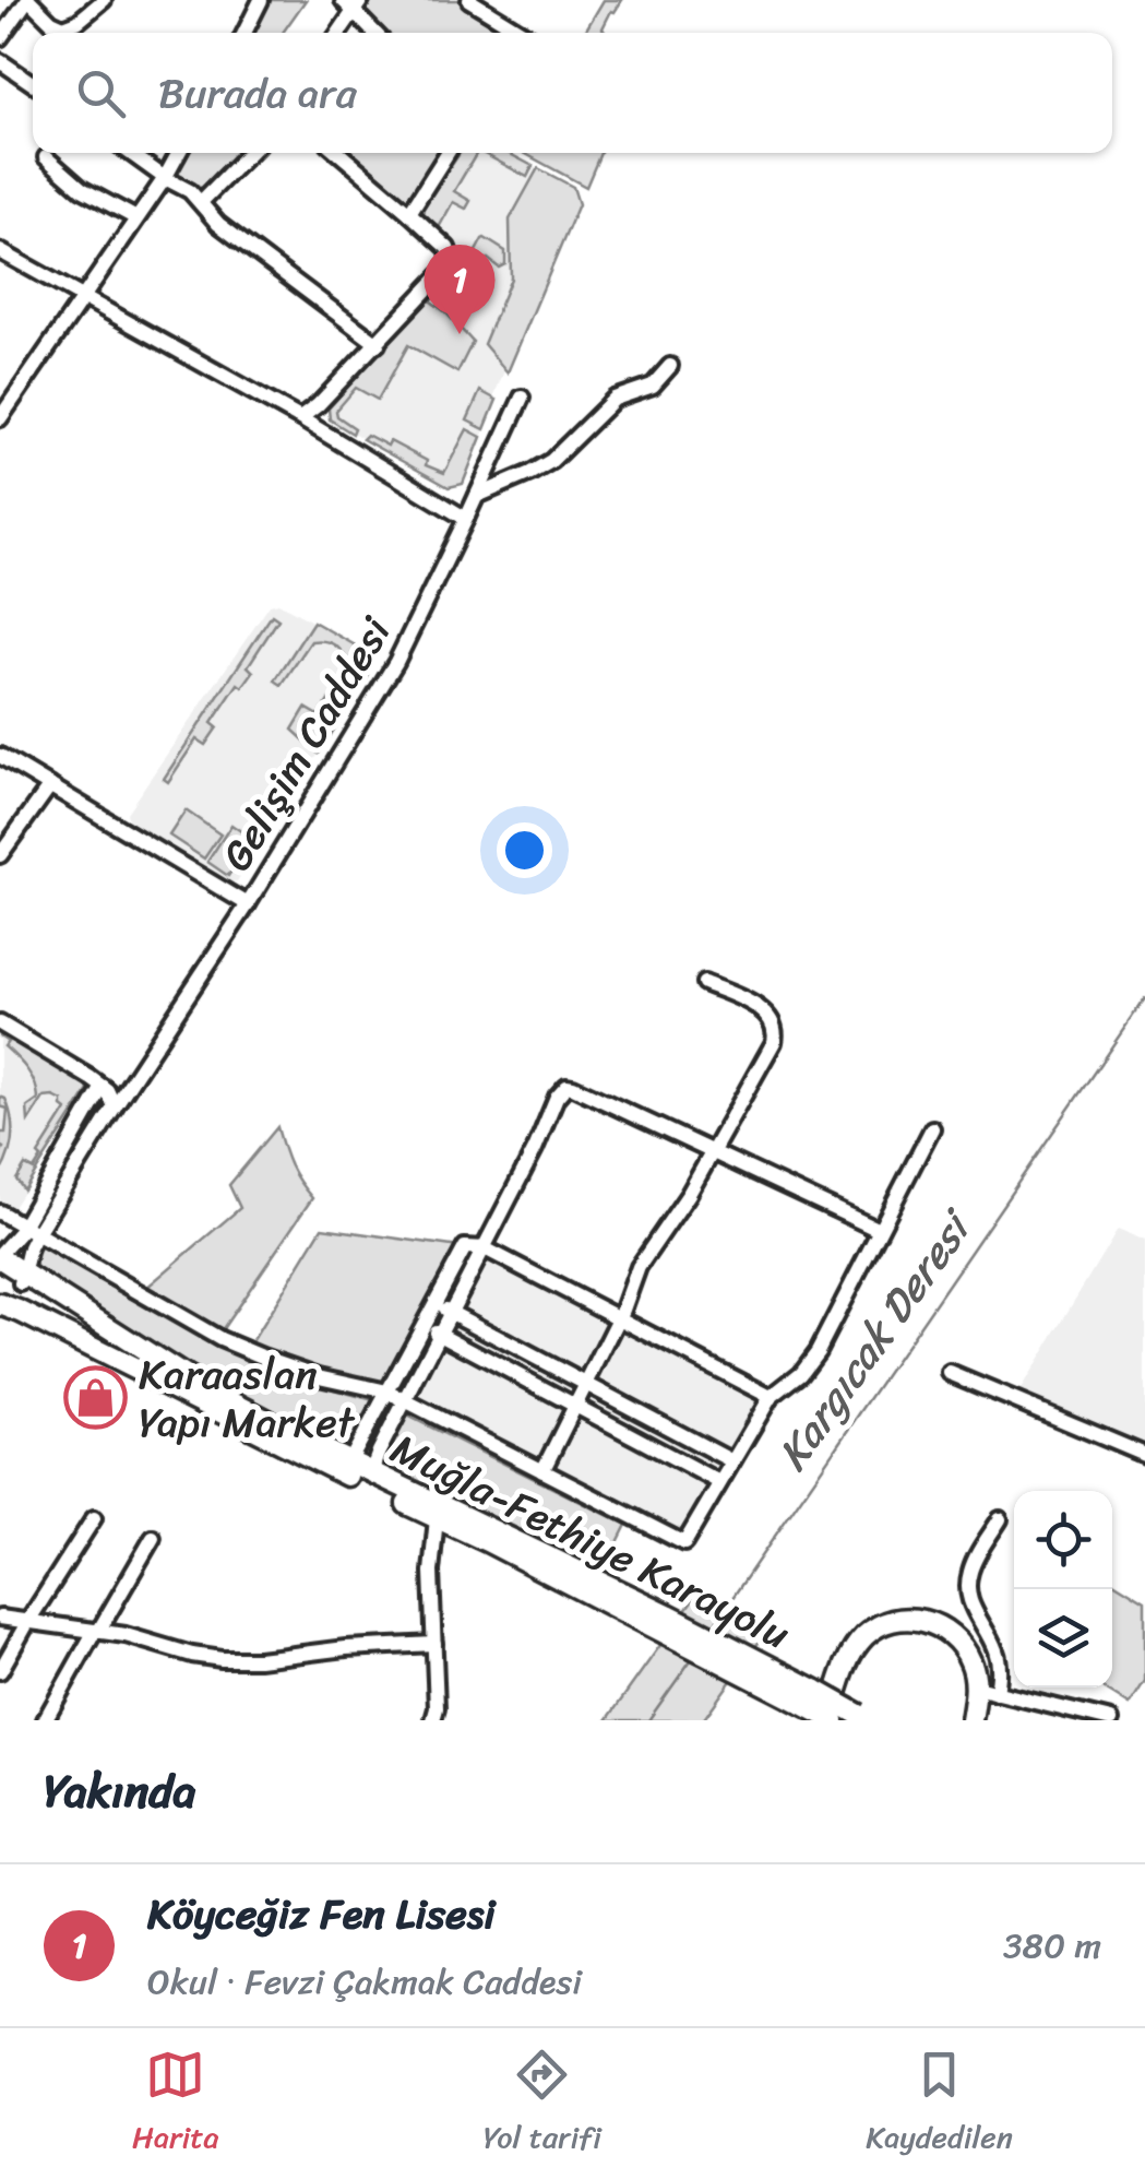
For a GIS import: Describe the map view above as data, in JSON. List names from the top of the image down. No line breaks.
{"streets":{"highway":["Muğla-Fethiye Karayolu"],"street":["Gelişim Caddesi"]},"crossings":[["Gelişim Caddesi","Muğla-Fethiye Karayolu"]],"water":["Kargıcak Deresi"],"places":{"shop":["Karaaslan Yapı Market"]},"page":{"search":"Burada ara","pins":"1","heading":"Yakında","list":[{"mark":"1","name":"Köyceğiz Fen Lisesi","note":"Okul · Fevzi Çakmak Caddesi","value":"380 m"}],"nav":["Harita","Yol tarifi","Kaydedilen"]}}
